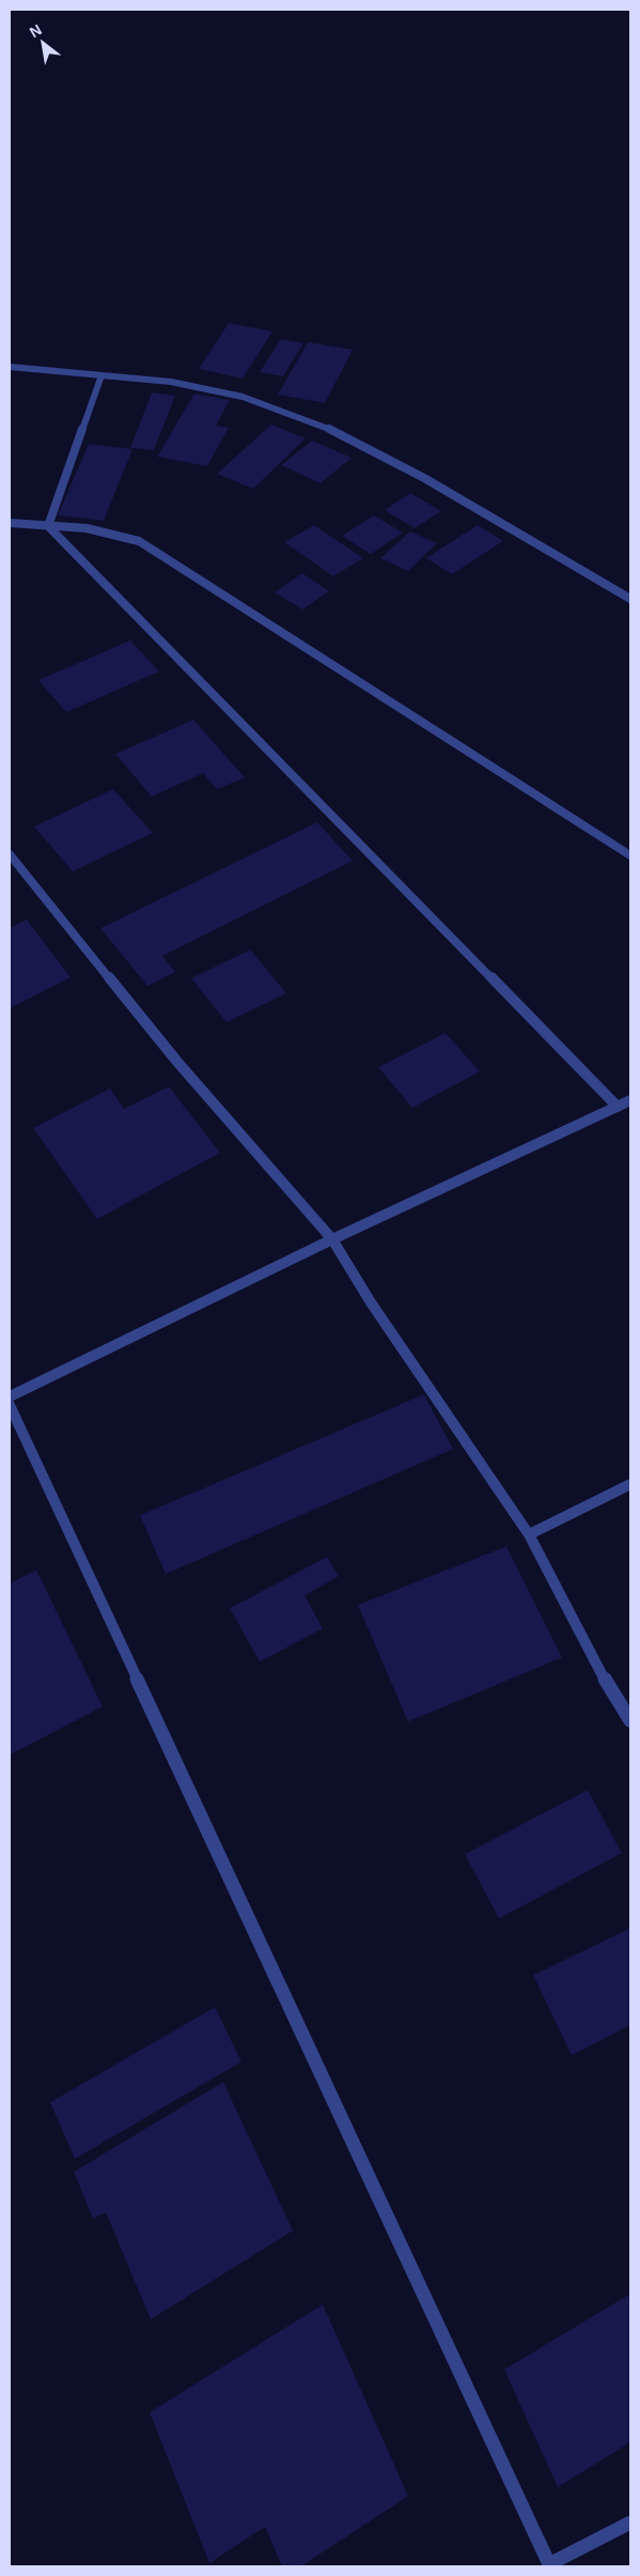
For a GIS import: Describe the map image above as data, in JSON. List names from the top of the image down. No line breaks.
{"north":"top left"}
